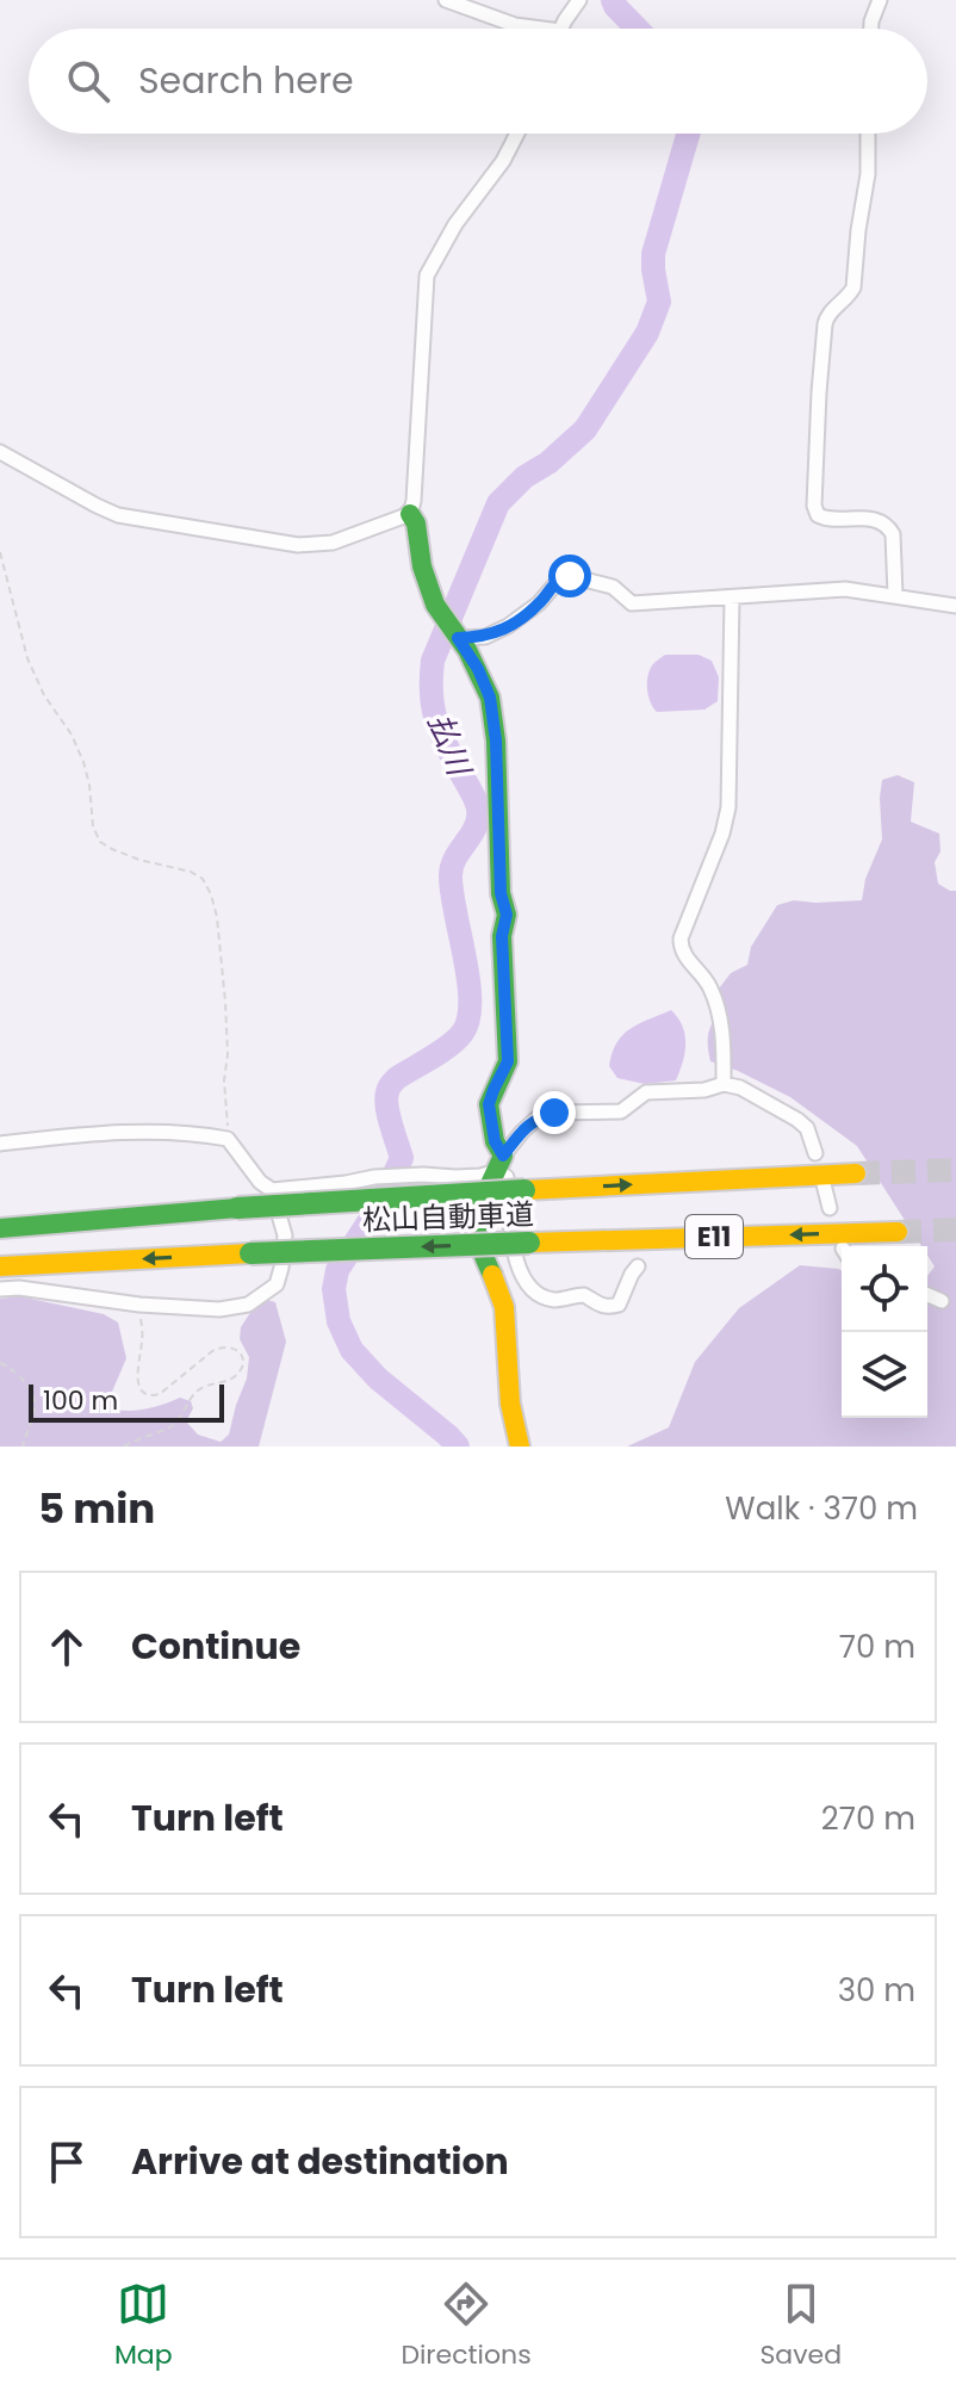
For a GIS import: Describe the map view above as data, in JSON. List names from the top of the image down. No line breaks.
{"streets":{"main road":["松山自動車道","E11"]},"water":["払川"],"scale_bar":"100 m","page":{"search":"Search here","scale":"100 m","heading":["5 min","Walk · 370 m"],"list":[["Continue","70 m"],["Turn left","270 m"],["Turn left","30 m"],"Arrive at destination"],"nav":["Map","Directions","Saved"]}}
